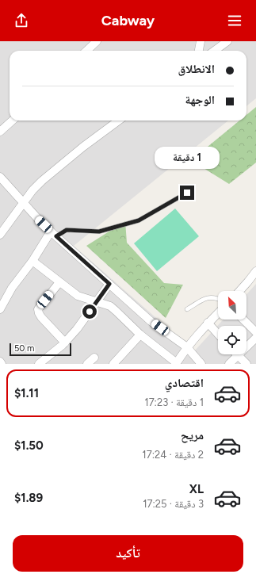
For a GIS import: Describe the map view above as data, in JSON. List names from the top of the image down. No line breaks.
{"scale_bar":"50 m","north":"top left","page":{"header":"Cabway","banner":["الانطلاق","الوجهة"],"bubble":"1 دقيقة","scale":"50 m","list":[{"name":"اقتصادي","note":"1 دقيقة · 17:23","value":"$1.11"},{"name":"مريح","note":"2 دقيقة · 17:24","value":"$1.50"},{"name":"XL","note":"3 دقيقة · 17:25","value":"$1.89"}],"buttons":"تأكيد"}}
